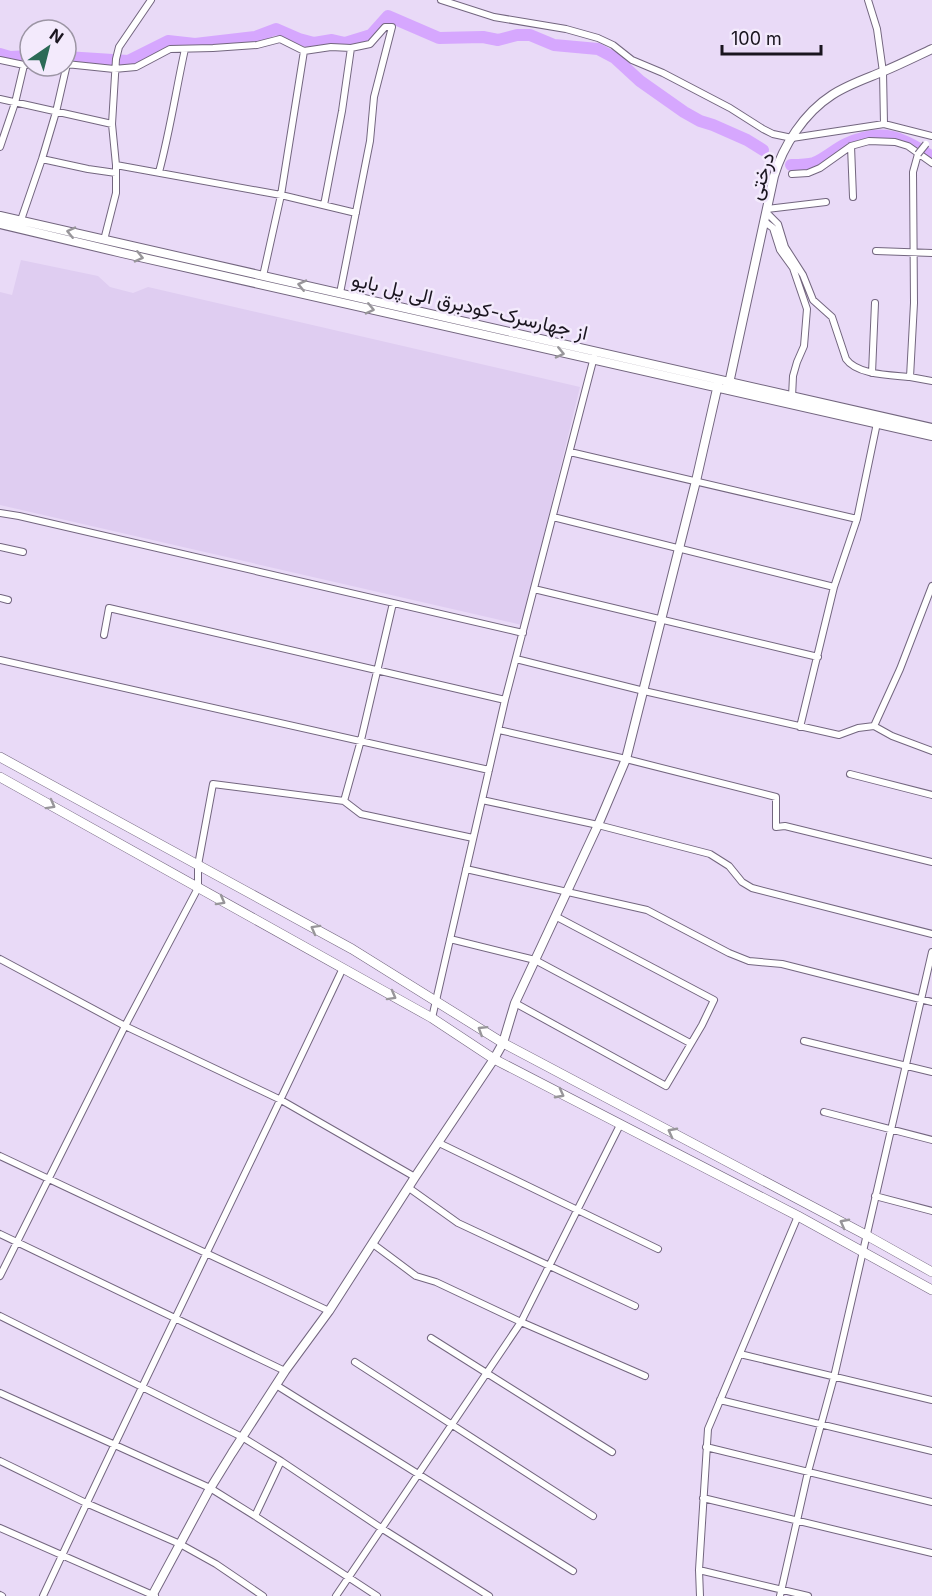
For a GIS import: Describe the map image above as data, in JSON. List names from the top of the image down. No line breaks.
{"streets":{"street":["درختی","از جهارسرک-کودبرق الی پل بایو"]},"crossings":[["درختی","از جهارسرک-کودبرق الی پل بایو"]],"scale_bar":"100 m","north":"top right"}
